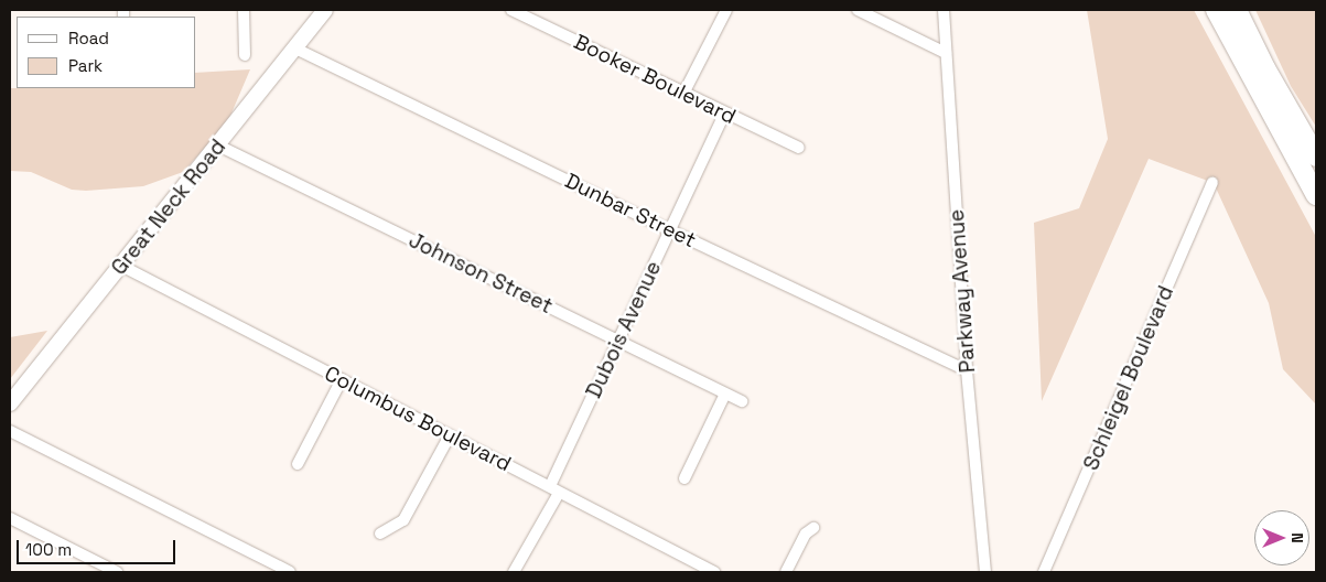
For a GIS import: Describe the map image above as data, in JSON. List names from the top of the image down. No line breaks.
{"streets":{"main road":["Great Neck Road"],"street":["Booker Boulevard","Dunbar Street","Johnson Street","Parkway Avenue","Dubois Avenue","Schleigel Boulevard","Columbus Boulevard"]},"crossings":[["Booker Boulevard","Dubois Avenue"],["Great Neck Road","Dunbar Street"],["Great Neck Road","Johnson Street"],["Great Neck Road","Columbus Boulevard"],["Dunbar Street","Parkway Avenue"],["Dunbar Street","Dubois Avenue"],["Johnson Street","Dubois Avenue"],["Dubois Avenue","Columbus Boulevard"]],"legend":["Road","Park"],"scale_bar":"100 m","north":"right"}
